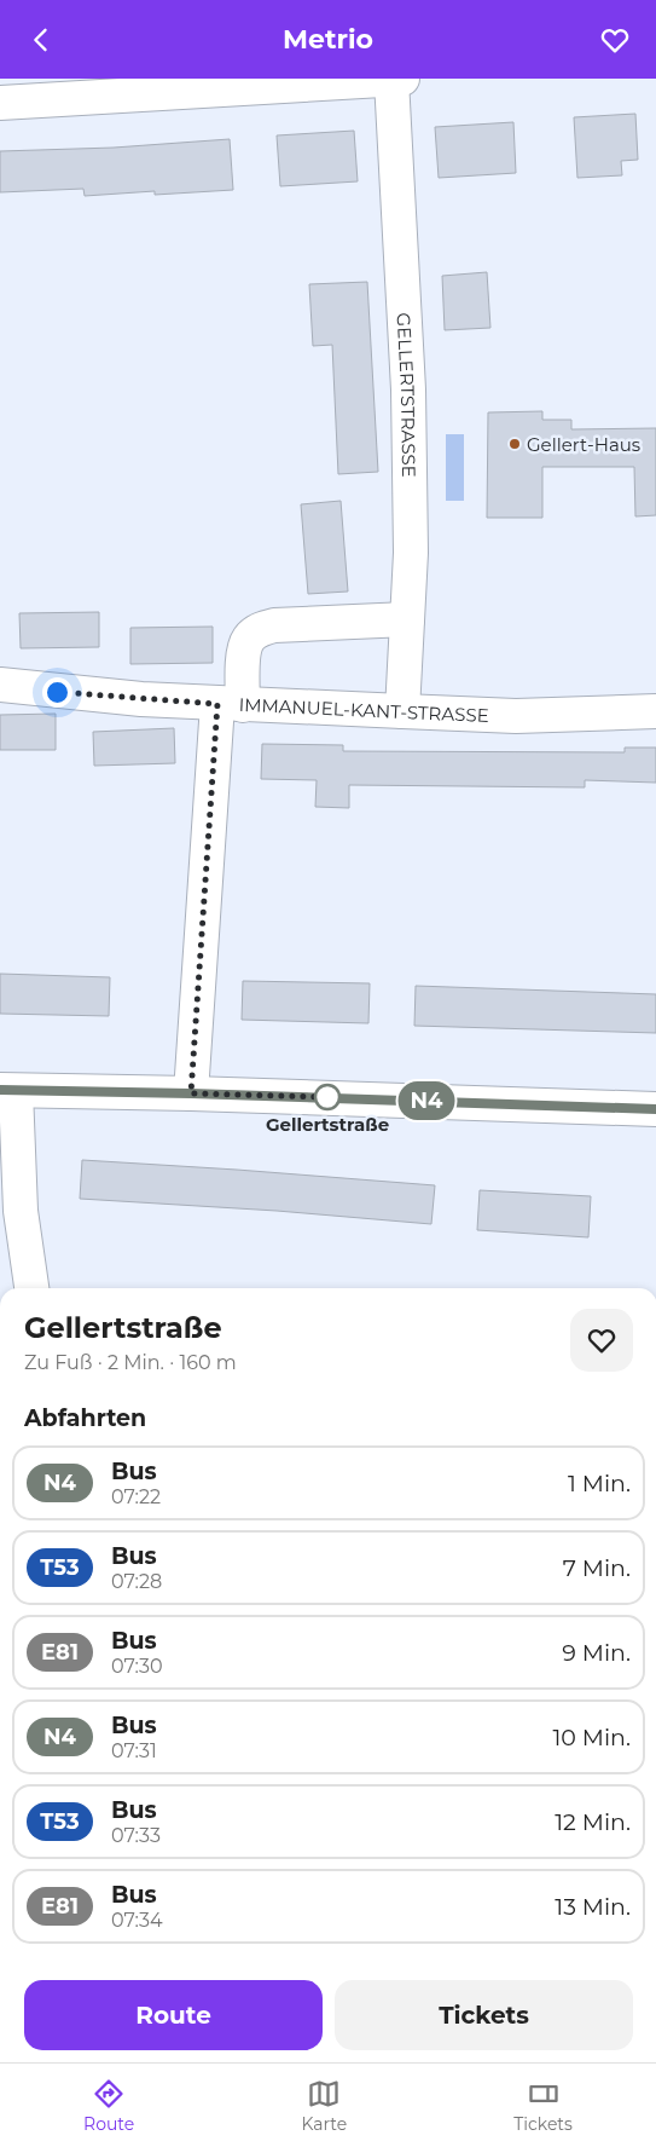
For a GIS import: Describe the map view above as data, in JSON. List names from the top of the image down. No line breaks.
{"streets":{"street":["GELLERTSTRASSE","IMMANUEL-KANT-STRASSE"]},"crossings":[["GELLERTSTRASSE","IMMANUEL-KANT-STRASSE"]],"places":["Gellert-Haus","Gellertstraße"],"lines":["bus line N4"],"page":{"header":"Metrio","on_map":"N4","heading":[["Gellertstraße","Zu Fuß · 2 Min. · 160 m"],"Abfahrten"],"list":[{"mark":"N4","name":"Bus","note":"07:22","value":"1 Min."},{"mark":"T53","name":"Bus","note":"07:28","value":"7 Min."},{"mark":"E81","name":"Bus","note":"07:30","value":"9 Min."},{"mark":"N4","name":"Bus","note":"07:31","value":"10 Min."},{"mark":"T53","name":"Bus","note":"07:33","value":"12 Min."},{"mark":"E81","name":"Bus","note":"07:34","value":"13 Min."}],"buttons":["Route","Tickets"],"tabs":["Route","Karte","Tickets"]}}
